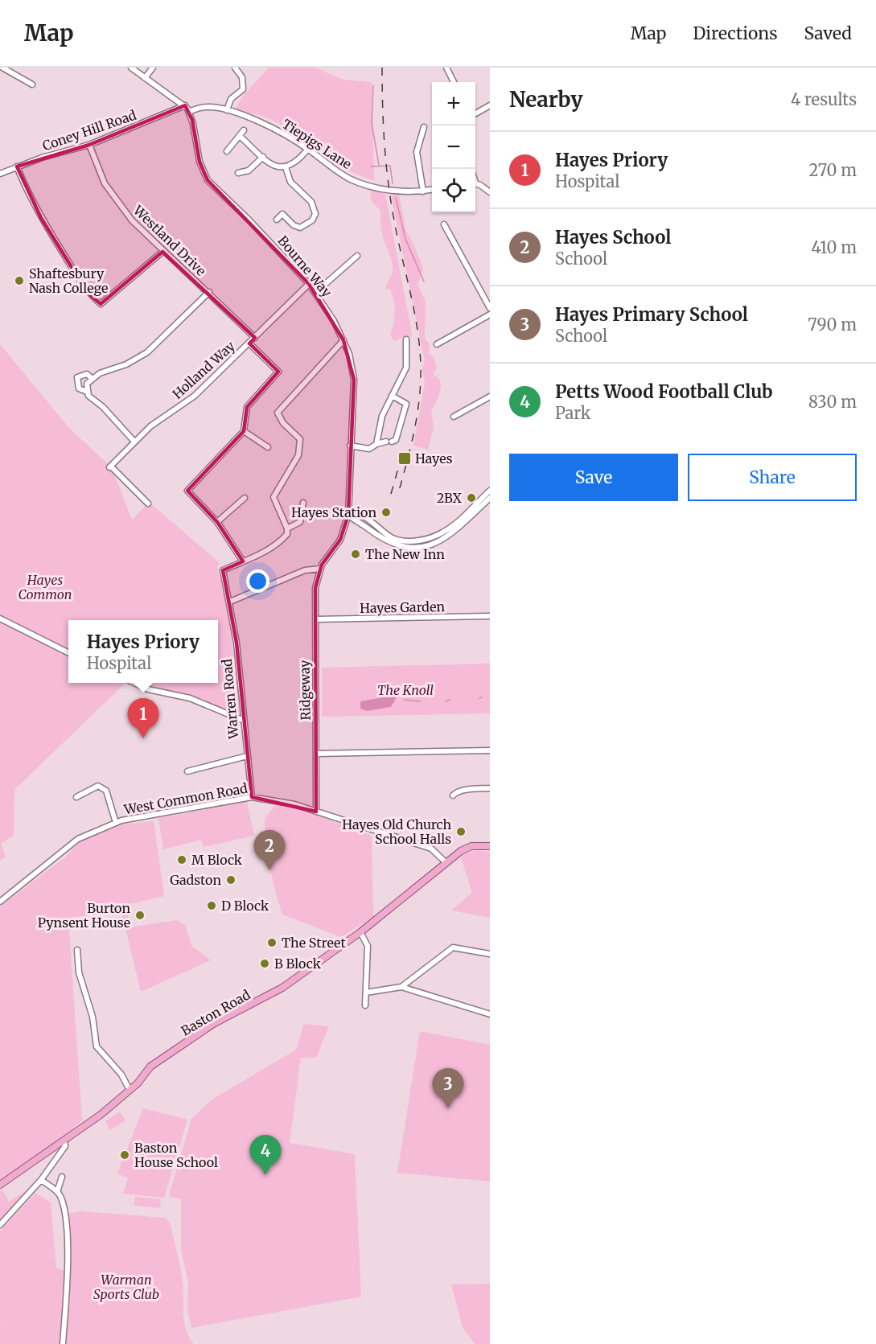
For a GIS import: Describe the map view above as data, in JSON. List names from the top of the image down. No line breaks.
{"streets":{"main road":["Baston Road"],"street":["Coney Hill Road","Tiepigs Lane","Westland Drive","Bourne Way","Holland Way","Hayes Garden","Ridgeway","Warren Road","West Common Road"]},"crossings":[["Coney Hill Road","Westland Drive"],["Coney Hill Road","Bourne Way"],["Tiepigs Lane","Bourne Way"],["Westland Drive","Holland Way"],["Bourne Way","Holland Way"],["Bourne Way","Ridgeway"],["Hayes Garden","Ridgeway"],["Ridgeway","West Common Road"],["Warren Road","West Common Road"],["West Common Road","Baston Road"]],"parks":["Hayes Common","The Knoll","Warman Sports Club"],"places":{"other":["Shaftesbury Nash College","2BX","Hayes Station","The New Inn","Hayes Old Church School Halls","M Block","Gadston","D Block","Burton Pynsent House","The Street","B Block","Baston House School"],"transit":["Hayes"]},"page":{"header":"Map","nav":["Map","Directions","Saved"],"heading":["Nearby","4 results"],"map_buttons":["+","−"],"list":[{"mark":"1","name":"Hayes Priory","note":"Hospital","value":"270 m"},{"mark":"2","name":"Hayes School","note":"School","value":"410 m"},{"mark":"3","name":"Hayes Primary School","note":"School","value":"790 m"},{"mark":"4","name":"Petts Wood Football Club","note":"Park","value":"830 m"}],"buttons":["Save","Share"],"popup":["Hayes Priory","Hospital"],"pins":["1","2","3","4"]}}
